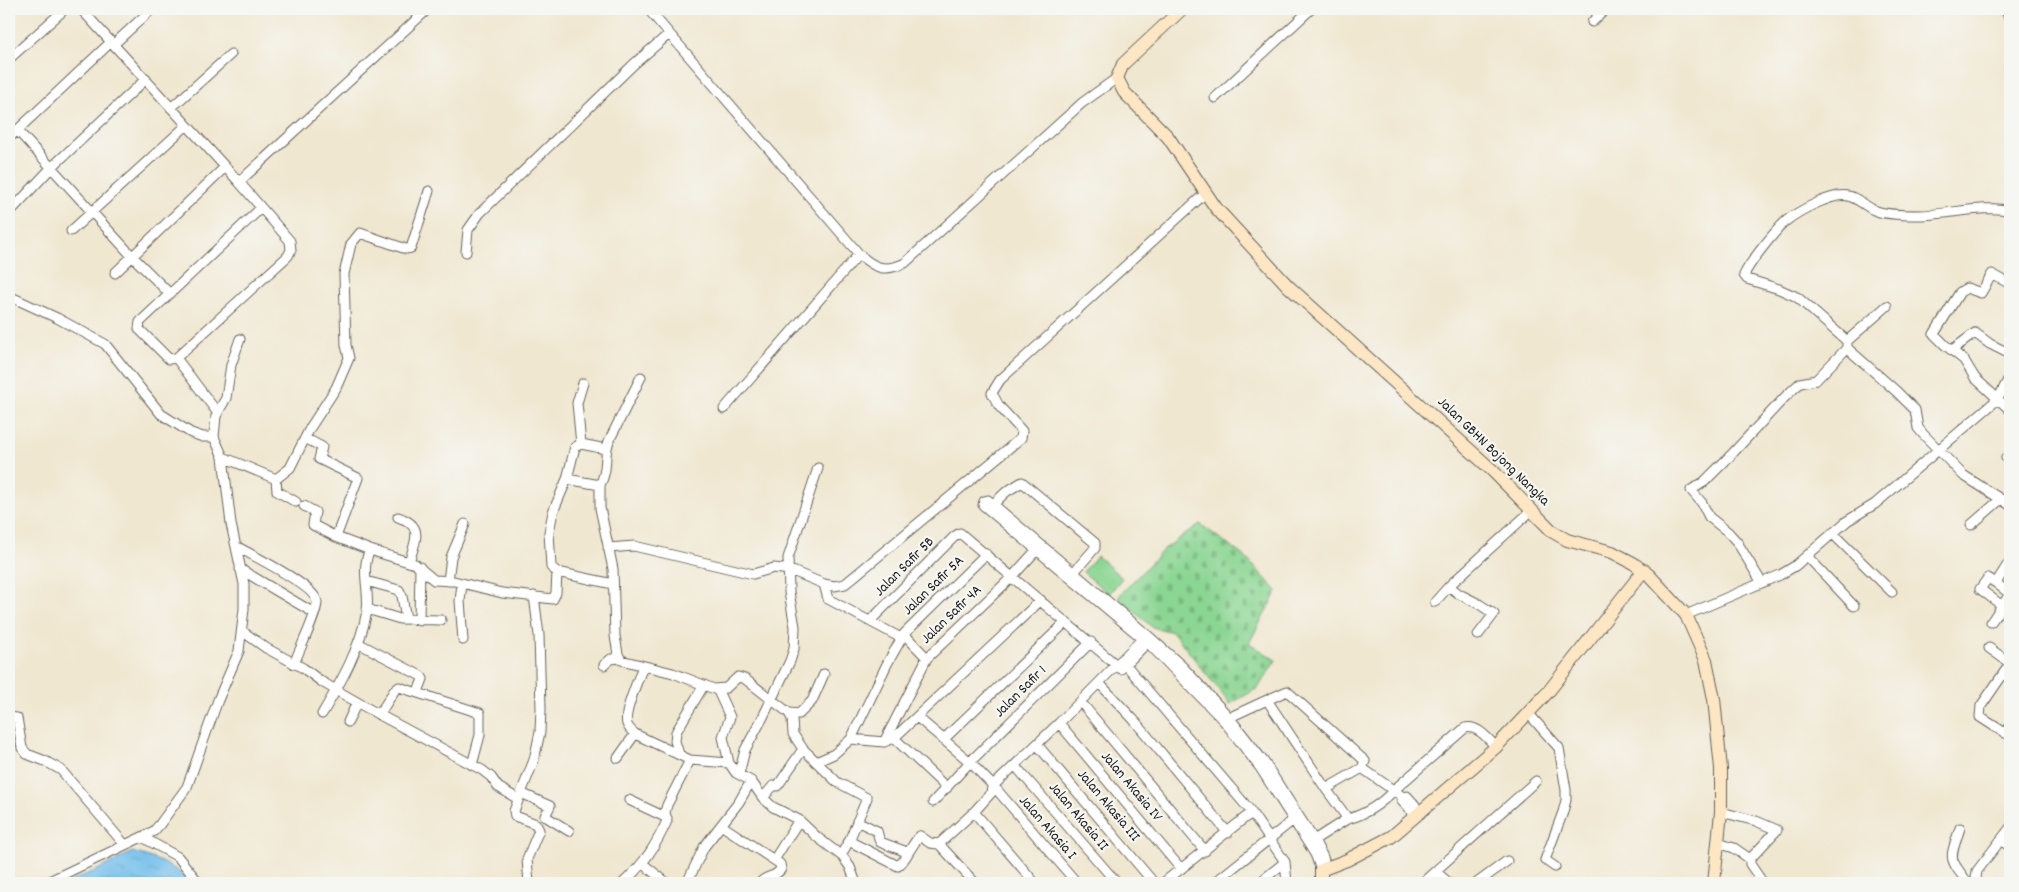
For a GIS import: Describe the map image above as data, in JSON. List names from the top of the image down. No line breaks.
{"streets":{"street":["Jalan GBHN Bojong Nangka","Jalan Safir 5B","Jalan Safir 5A","Jalan Safir 4A","Jalan Safir 1","Jalan Akasia IV","Jalan Akasia III","Jalan Akasia II","Jalan Akasia I"]},"crossings":[["Jalan Safir 5B","Jalan Safir 5A"],["Jalan Safir 1","Jalan Akasia I"]]}
